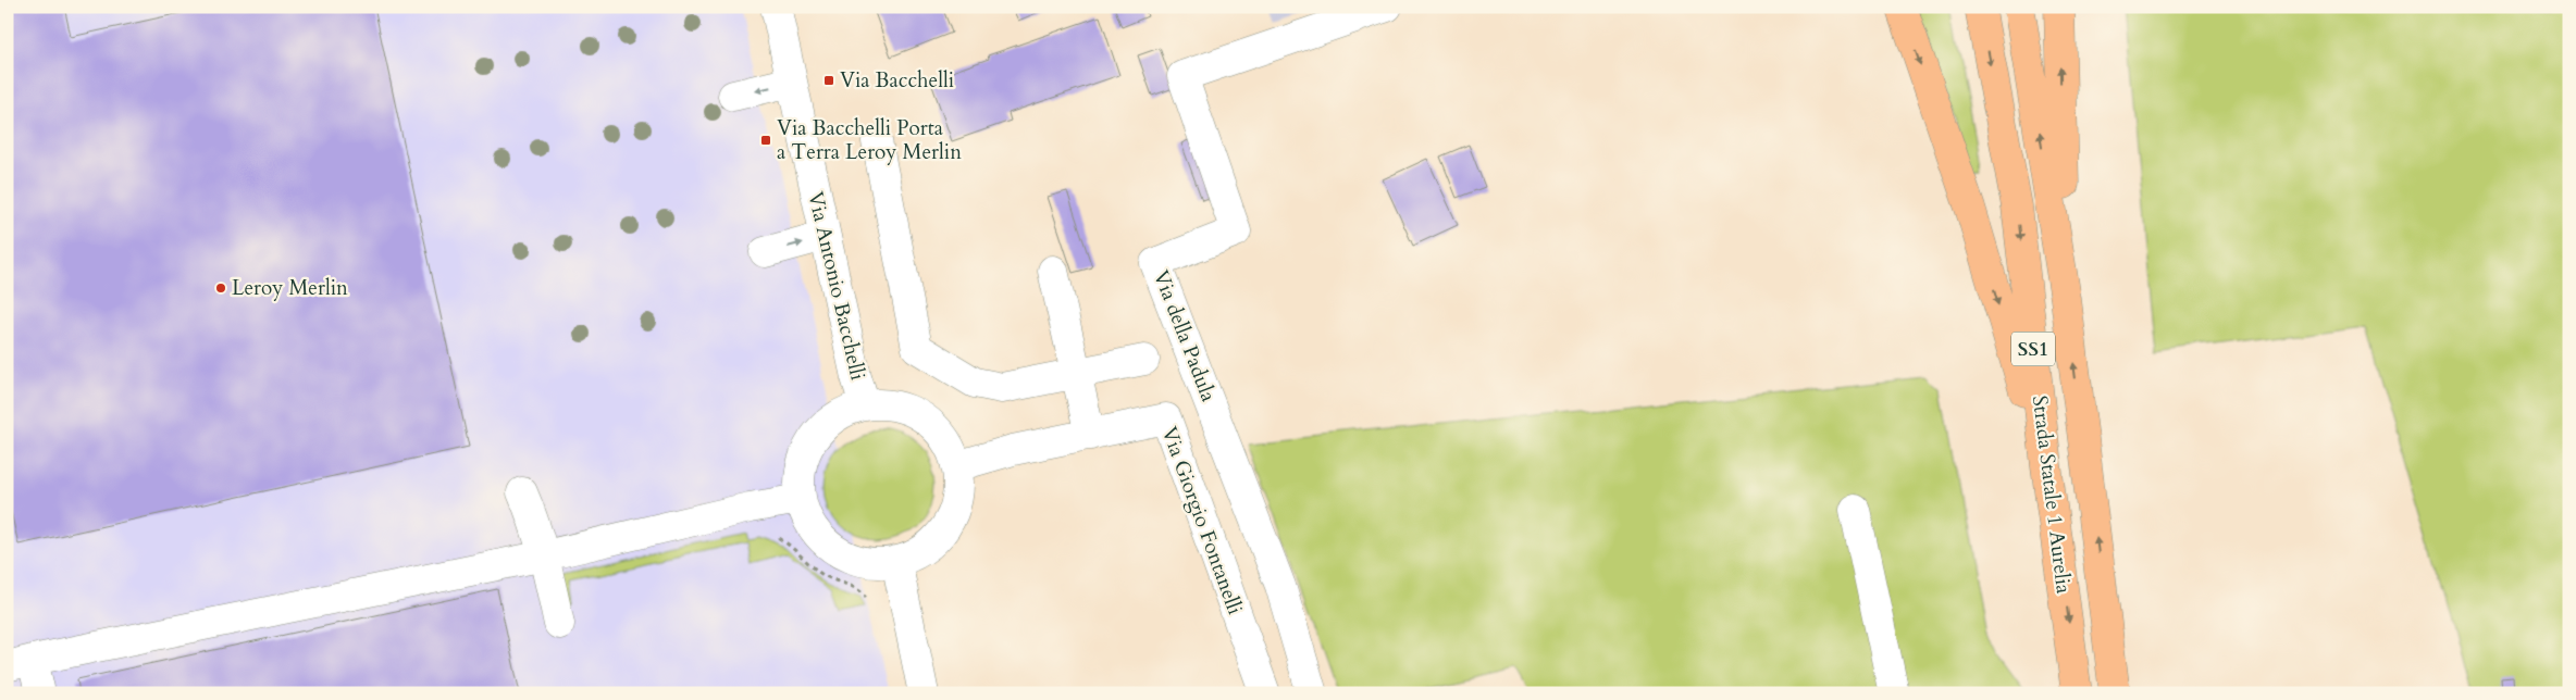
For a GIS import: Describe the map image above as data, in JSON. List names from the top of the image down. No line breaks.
{"streets":{"highway":["SS1","Strada Statale 1 Aurelia"],"street":["Via Antonio Bacchelli","Via della Padula","Via Giorgio Fontanelli"]},"crossings":[["Via Antonio Bacchelli","Via Giorgio Fontanelli"]],"places":{"transit":["Via Bacchelli","Via Bacchelli Porta a Terra Leroy Merlin"],"other":["Leroy Merlin"]}}
